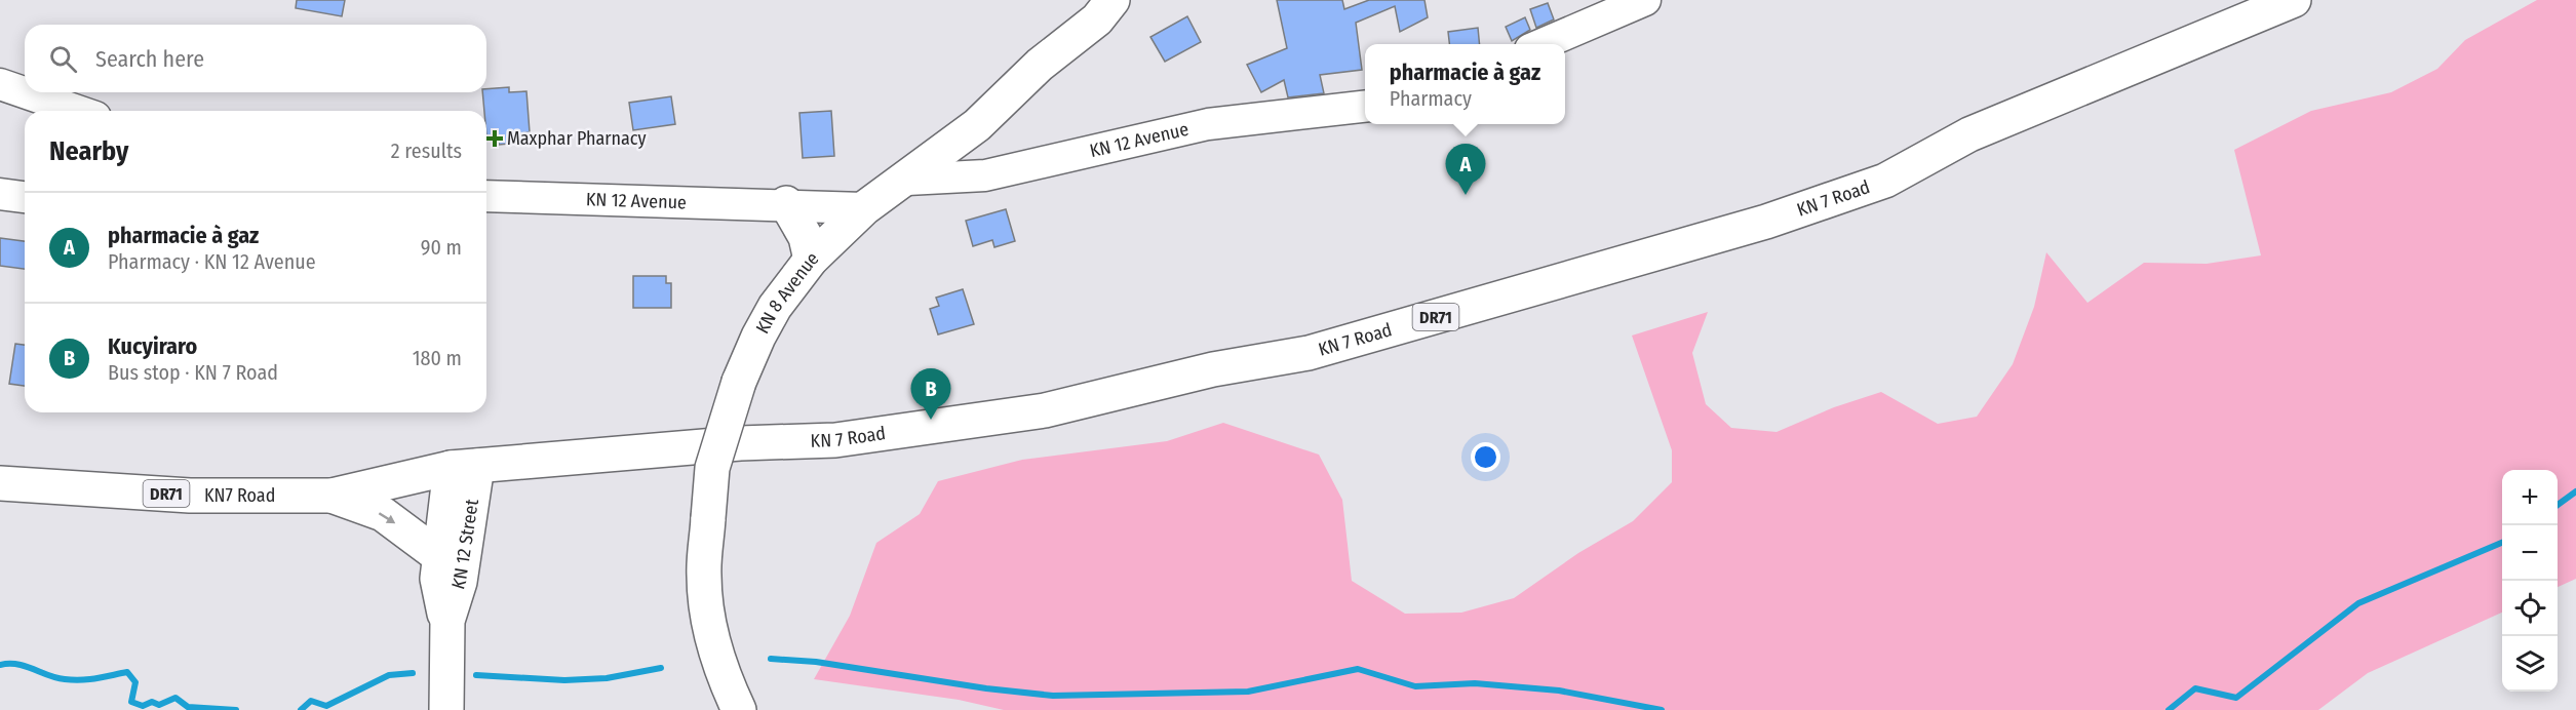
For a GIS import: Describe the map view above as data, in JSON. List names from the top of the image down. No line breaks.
{"streets":{"main road":["KN 7 Road","KN 8 Avenue","DR71","KN7 Road","KN 12 Street"],"street":["KN 12 Avenue"]},"crossings":[["KN 12 Avenue","KN 8 Avenue"],["KN 7 Road","KN7 Road"],["KN 7 Road","KN 12 Street"],["KN7 Road","KN 12 Street"]],"places":{"health":["Maxphar Pharnacy"]},"page":{"search":"Search here","popup":["pharmacie à gaz","Pharmacy"],"heading":["Nearby","2 results"],"pins":["A","B"],"list":[{"mark":"A","name":"pharmacie à gaz","note":"Pharmacy · KN 12 Avenue","value":"90 m"},{"mark":"B","name":"Kucyiraro","note":"Bus stop · KN 7 Road","value":"180 m"}],"map_buttons":["+","−"]}}
